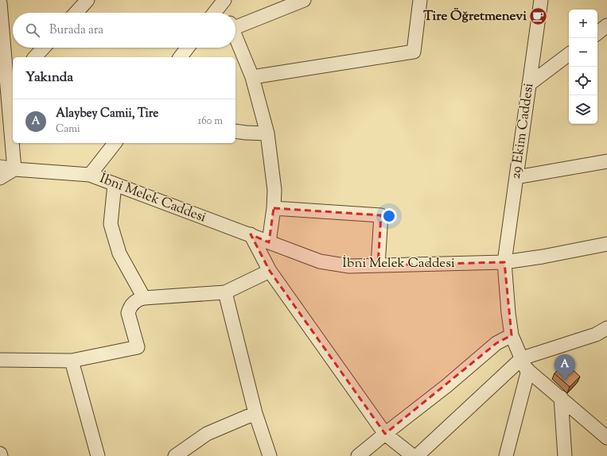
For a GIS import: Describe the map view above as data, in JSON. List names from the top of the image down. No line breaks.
{"streets":{"street":["29 Ekim Caddesi","İbni Melek Caddesi"]},"crossings":[["29 Ekim Caddesi","İbni Melek Caddesi"]],"places":{"cafe":["Tire Öğretmenevi"]},"page":{"map_buttons":["+","−"],"search":"Burada ara","heading":"Yakında","list":[{"mark":"A","name":"Alaybey Camii, Tire","note":"Cami","value":"160 m"}],"pins":"A"}}
